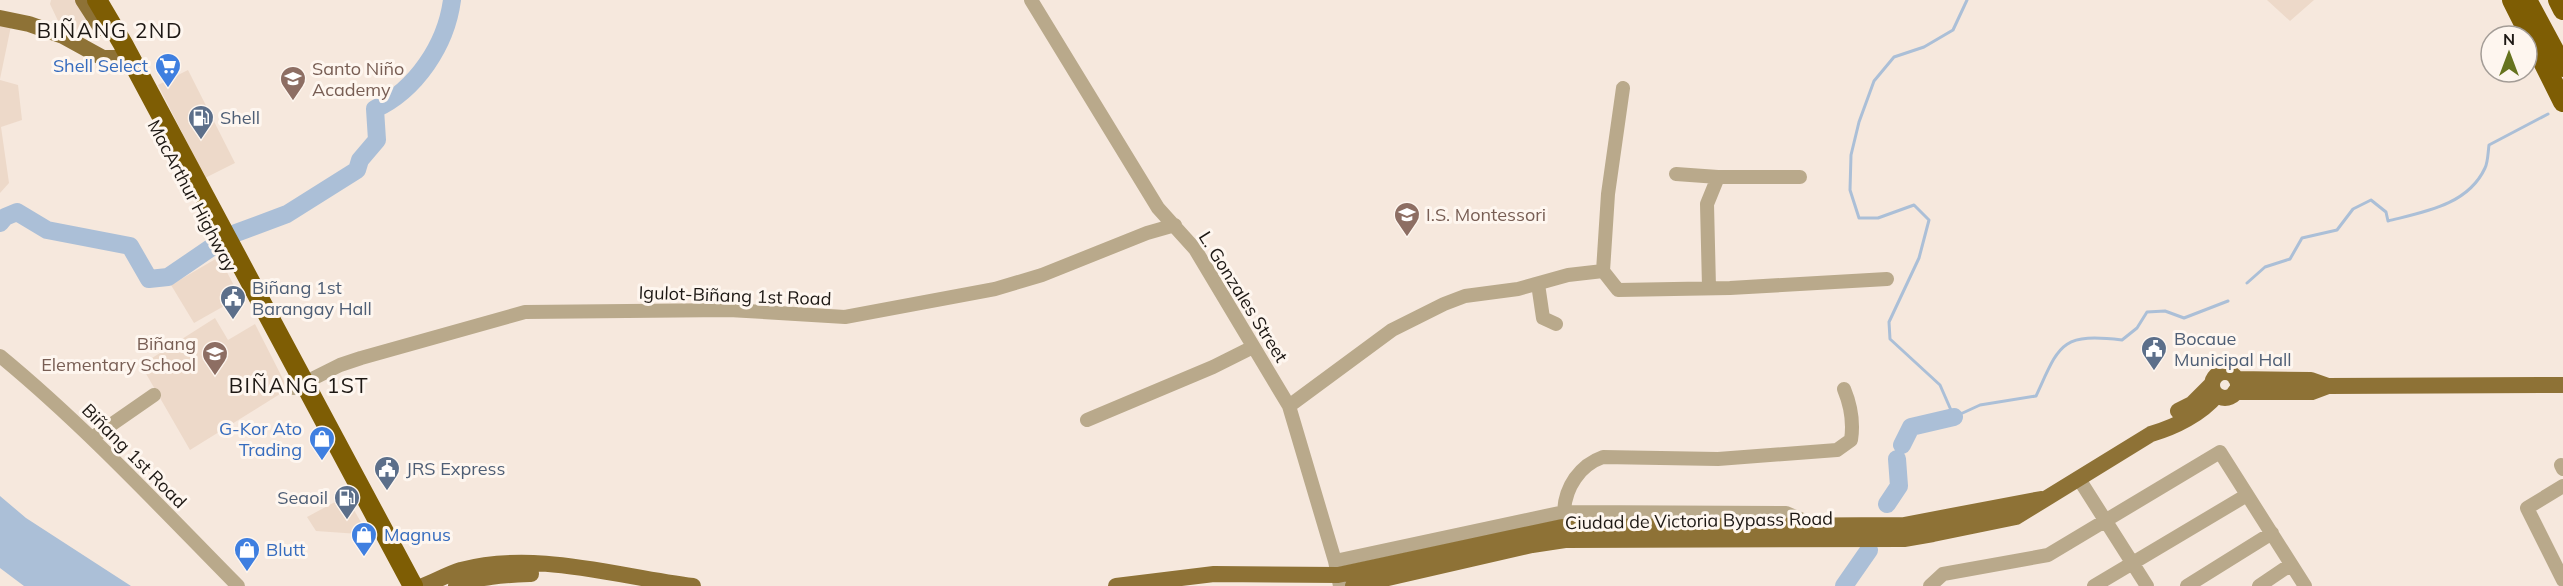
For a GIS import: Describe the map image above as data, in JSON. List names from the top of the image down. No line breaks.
{"streets":{"highway":["MacArthur Highway"],"main road":["Ciudad de Victoria Bypass Road"],"street":["Igulot-Biñang 1st Road","L. Gonzales Street","Biñang 1st Road"]},"crossings":[["MacArthur Highway","Igulot-Biñang 1st Road"],["Igulot-Biñang 1st Road","L. Gonzales Street"],["L. Gonzales Street","Ciudad de Victoria Bypass Road"]],"districts":["BIÑANG 2ND","BIÑANG 1ST"],"places":{"supermarket":["Shell Select"],"school or university":["Santo Niño Academy","I.S. Montessori","Biñang Elementary School"],"fuel station":["Shell","Seaoil"],"public building":["Biñang 1st Barangay Hall","Bocaue Municipal Hall","JRS Express"],"shop":["G-Kor Ato Trading","Magnus","Blutt"]},"north":"top"}
